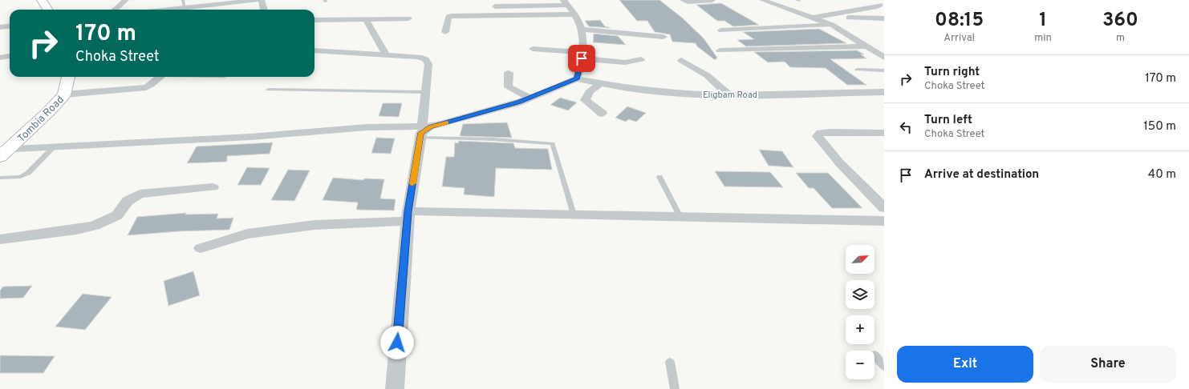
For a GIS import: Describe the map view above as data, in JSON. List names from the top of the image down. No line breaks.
{"streets":{"main road":["Tombia Road"],"street":["Eligbam Road"]},"north":"top right","page":{"eta":["08:15","Arrival","1","min","360","m"],"turn":["170 m","Choka Street"],"list":[{"name":"Turn right","note":"Choka Street","value":"170 m"},{"name":"Turn left","note":"Choka Street","value":"150 m"},{"name":"Arrive at destination","value":"40 m"}],"map_buttons":["+","−"],"buttons":["Exit","Share"]}}
